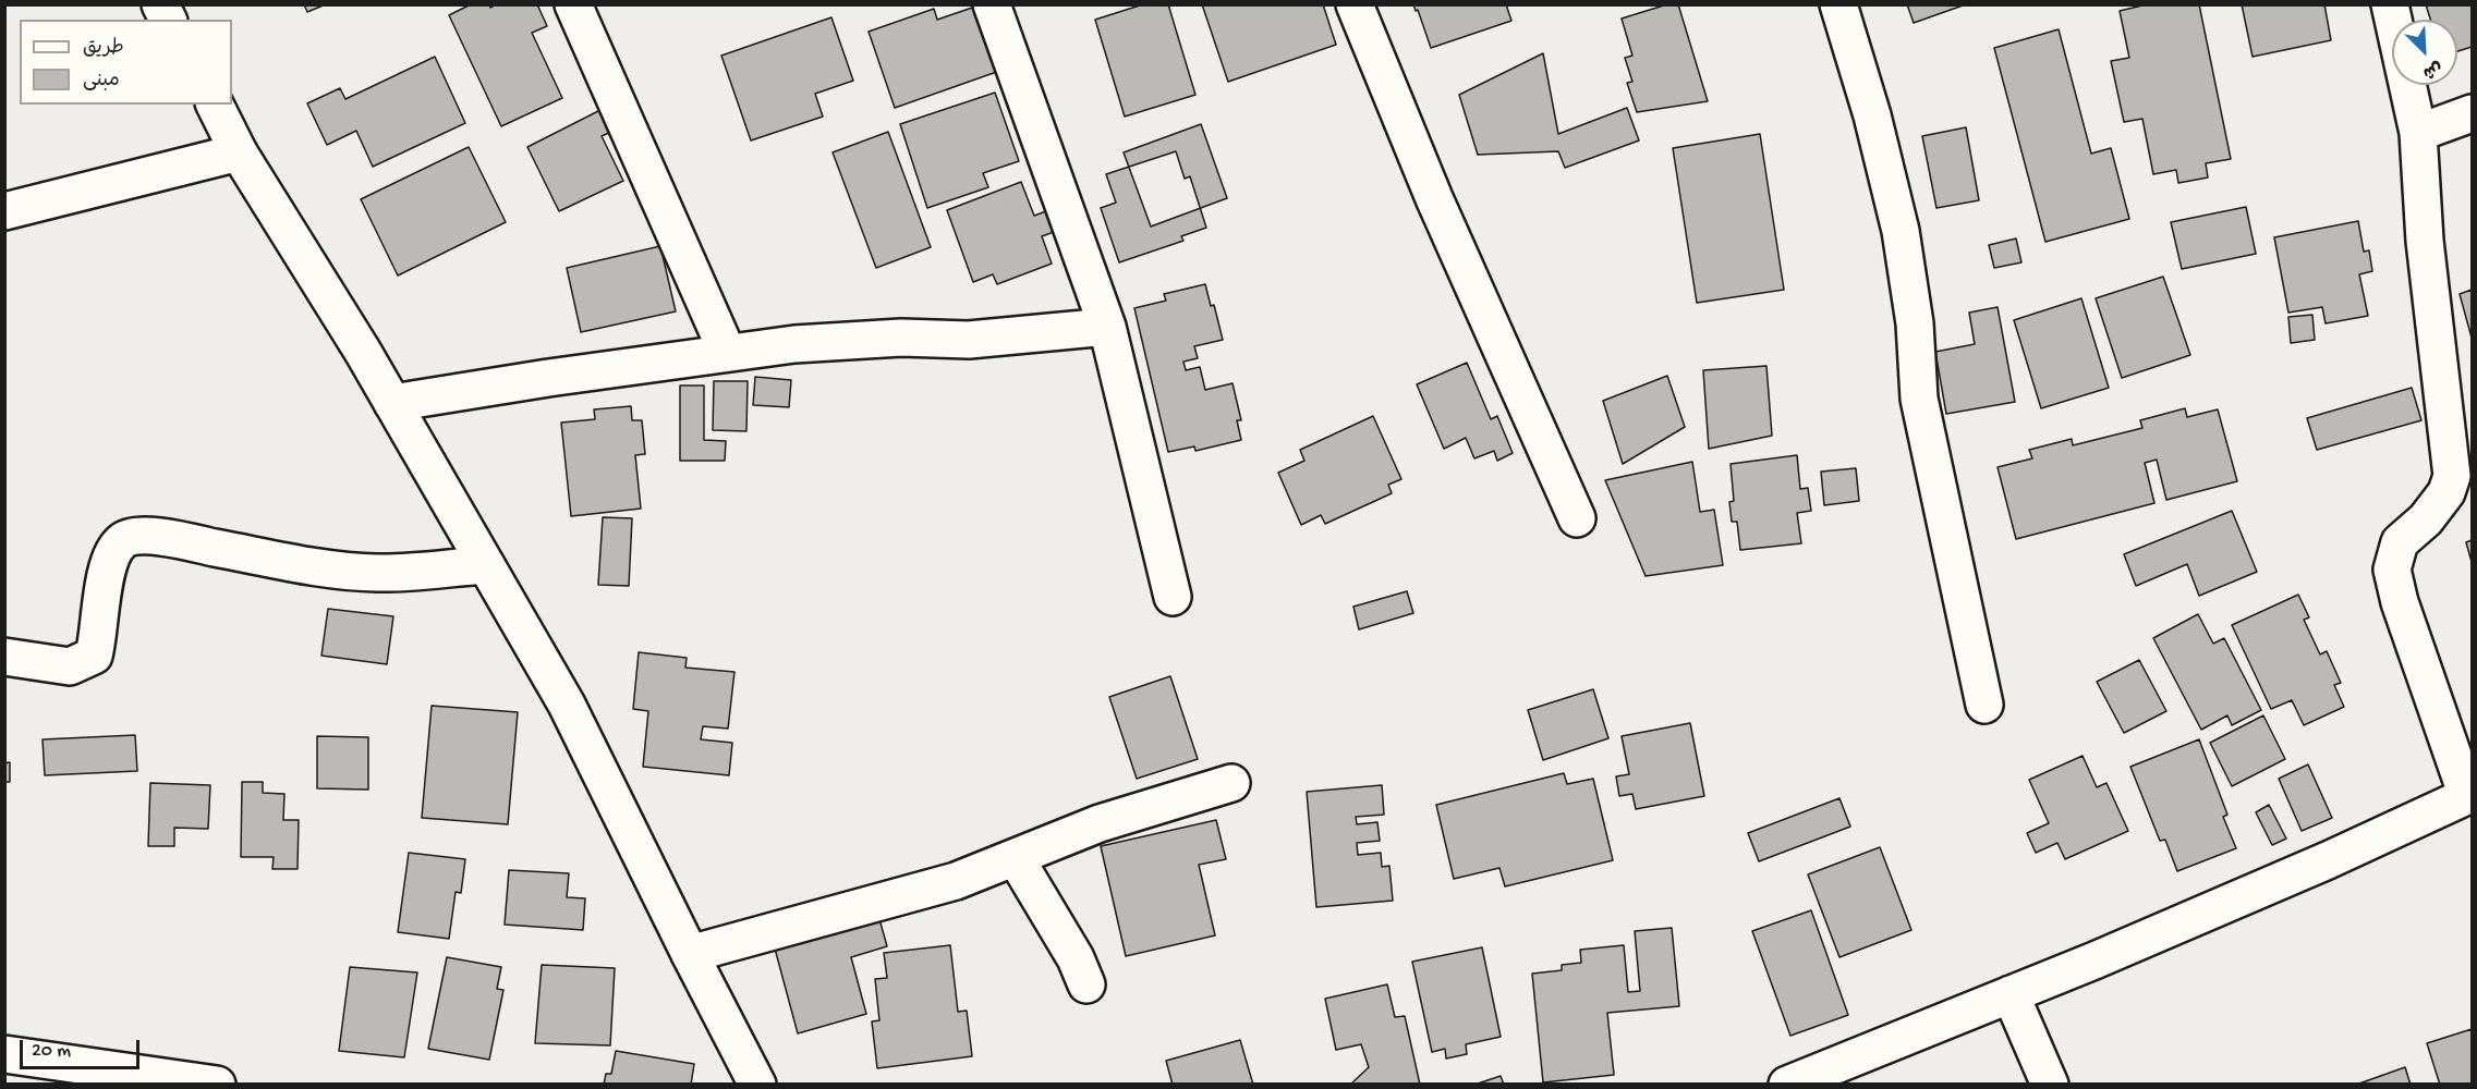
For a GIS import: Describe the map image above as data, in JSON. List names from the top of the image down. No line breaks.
{"legend":["طريق","مبنى"],"scale_bar":"20 m","north":"bottom right"}
